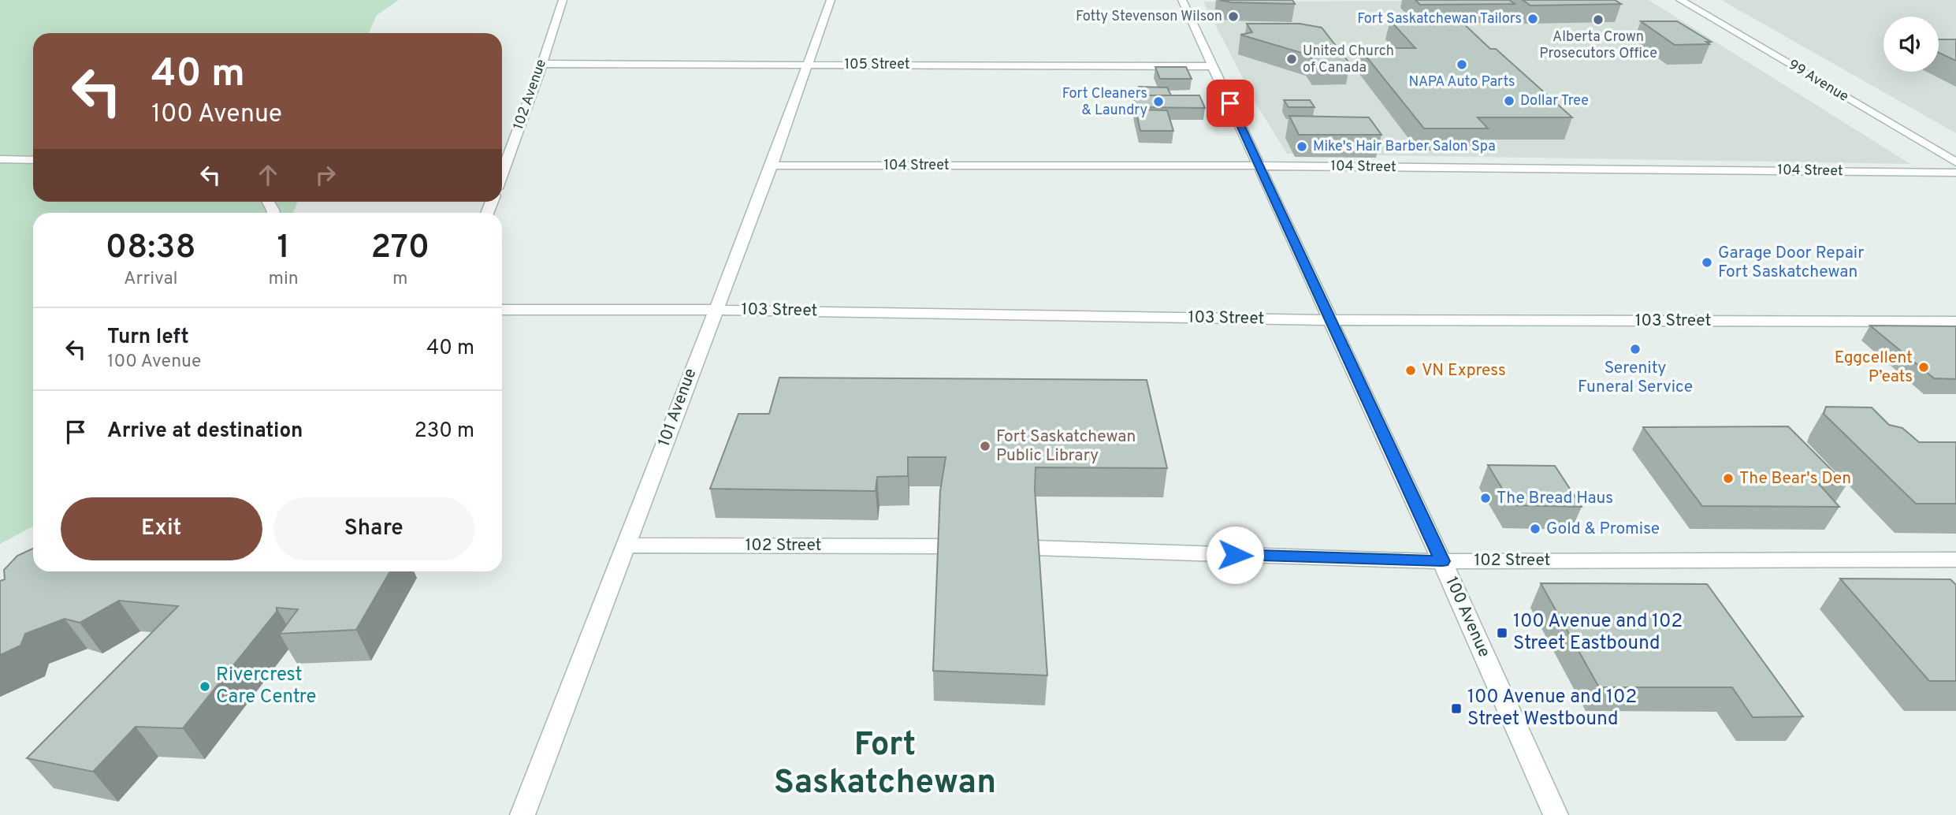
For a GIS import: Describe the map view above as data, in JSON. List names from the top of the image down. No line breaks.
{"streets":{"street":["105 Street","99 Avenue","102 Avenue","104 Street","103 Street","101 Avenue","102 Street","100 Avenue"]},"crossings":[["105 Street","102 Avenue"],["105 Street","101 Avenue"],["105 Street","100 Avenue"],["104 Street","101 Avenue"],["104 Street","100 Avenue"],["103 Street","101 Avenue"],["103 Street","100 Avenue"],["101 Avenue","102 Street"],["102 Street","100 Avenue"]],"districts":["Fort Saskatchewan"],"places":{"other":["Fotty Stevenson Wilson","Fort Saskatchewan Tailors","Alberta Crown Prosecutors Office","United Church of Canada","NAPA Auto Parts","Dollar Tree","Fort Cleaners & Laundry","Mike's Hair Barber Salon Spa","Garage Door Repair Fort Saskatchewan","Serenity Funeral Service","Eggcellent P’eats","VN Express","Fort Saskatchewan Public Library","The Bear's Den","The Bread Haus","Gold & Promise","Rivercrest Care Centre"],"transit":["100 Avenue and 102 Street Eastbound","100 Avenue and 102 Street Westbound"]},"page":{"turn":["40 m","100 Avenue"],"eta":["08:38","Arrival","1","min","270","m"],"list":[{"name":"Turn left","note":"100 Avenue","value":"40 m"},{"name":"Arrive at destination","value":"230 m"}],"buttons":["Exit","Share"]}}
